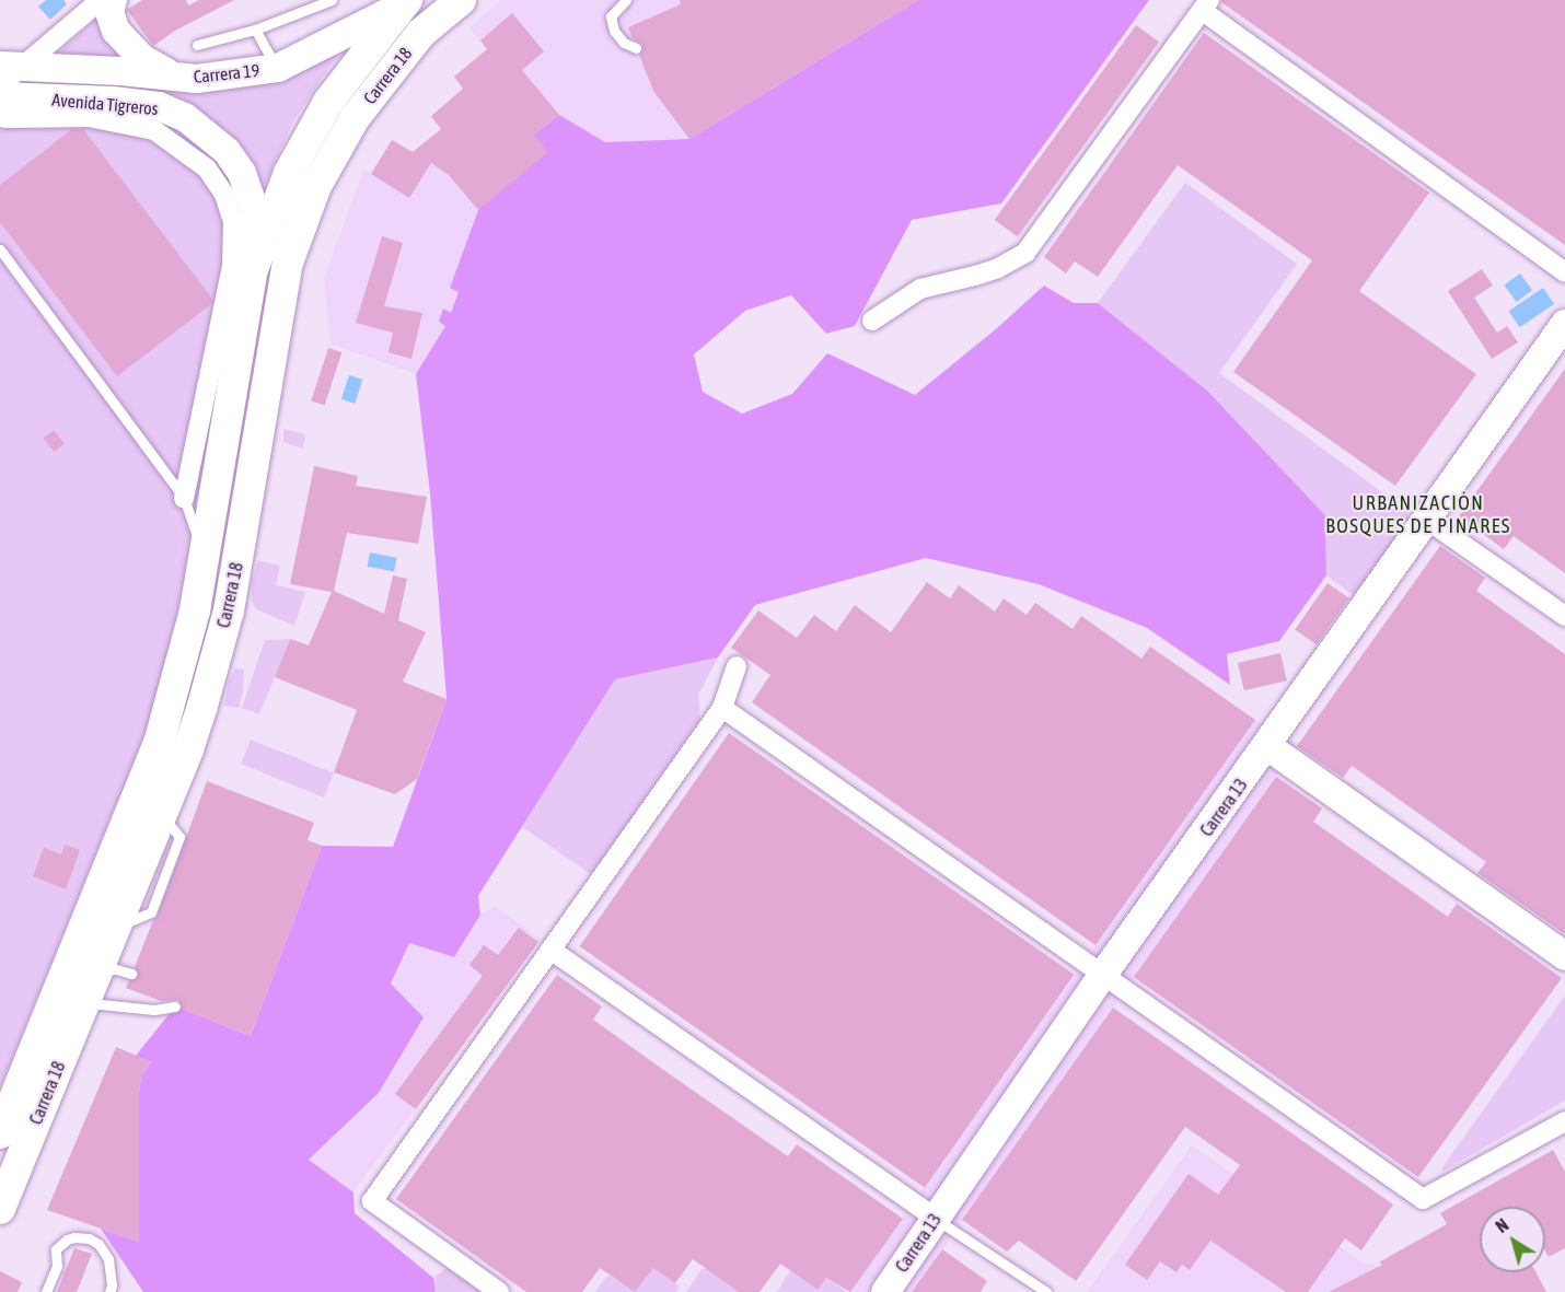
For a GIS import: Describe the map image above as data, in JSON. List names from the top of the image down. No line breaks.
{"streets":{"main road":["Carrera 18"],"street":["Carrera 19","Avenida Tigreros","Carrera 13"]},"crossings":[["Carrera 19","Carrera 18"],["Carrera 18","Avenida Tigreros"]],"districts":["URBANIZACIÓN BOSQUES DE PINARES"],"north":"top left"}
